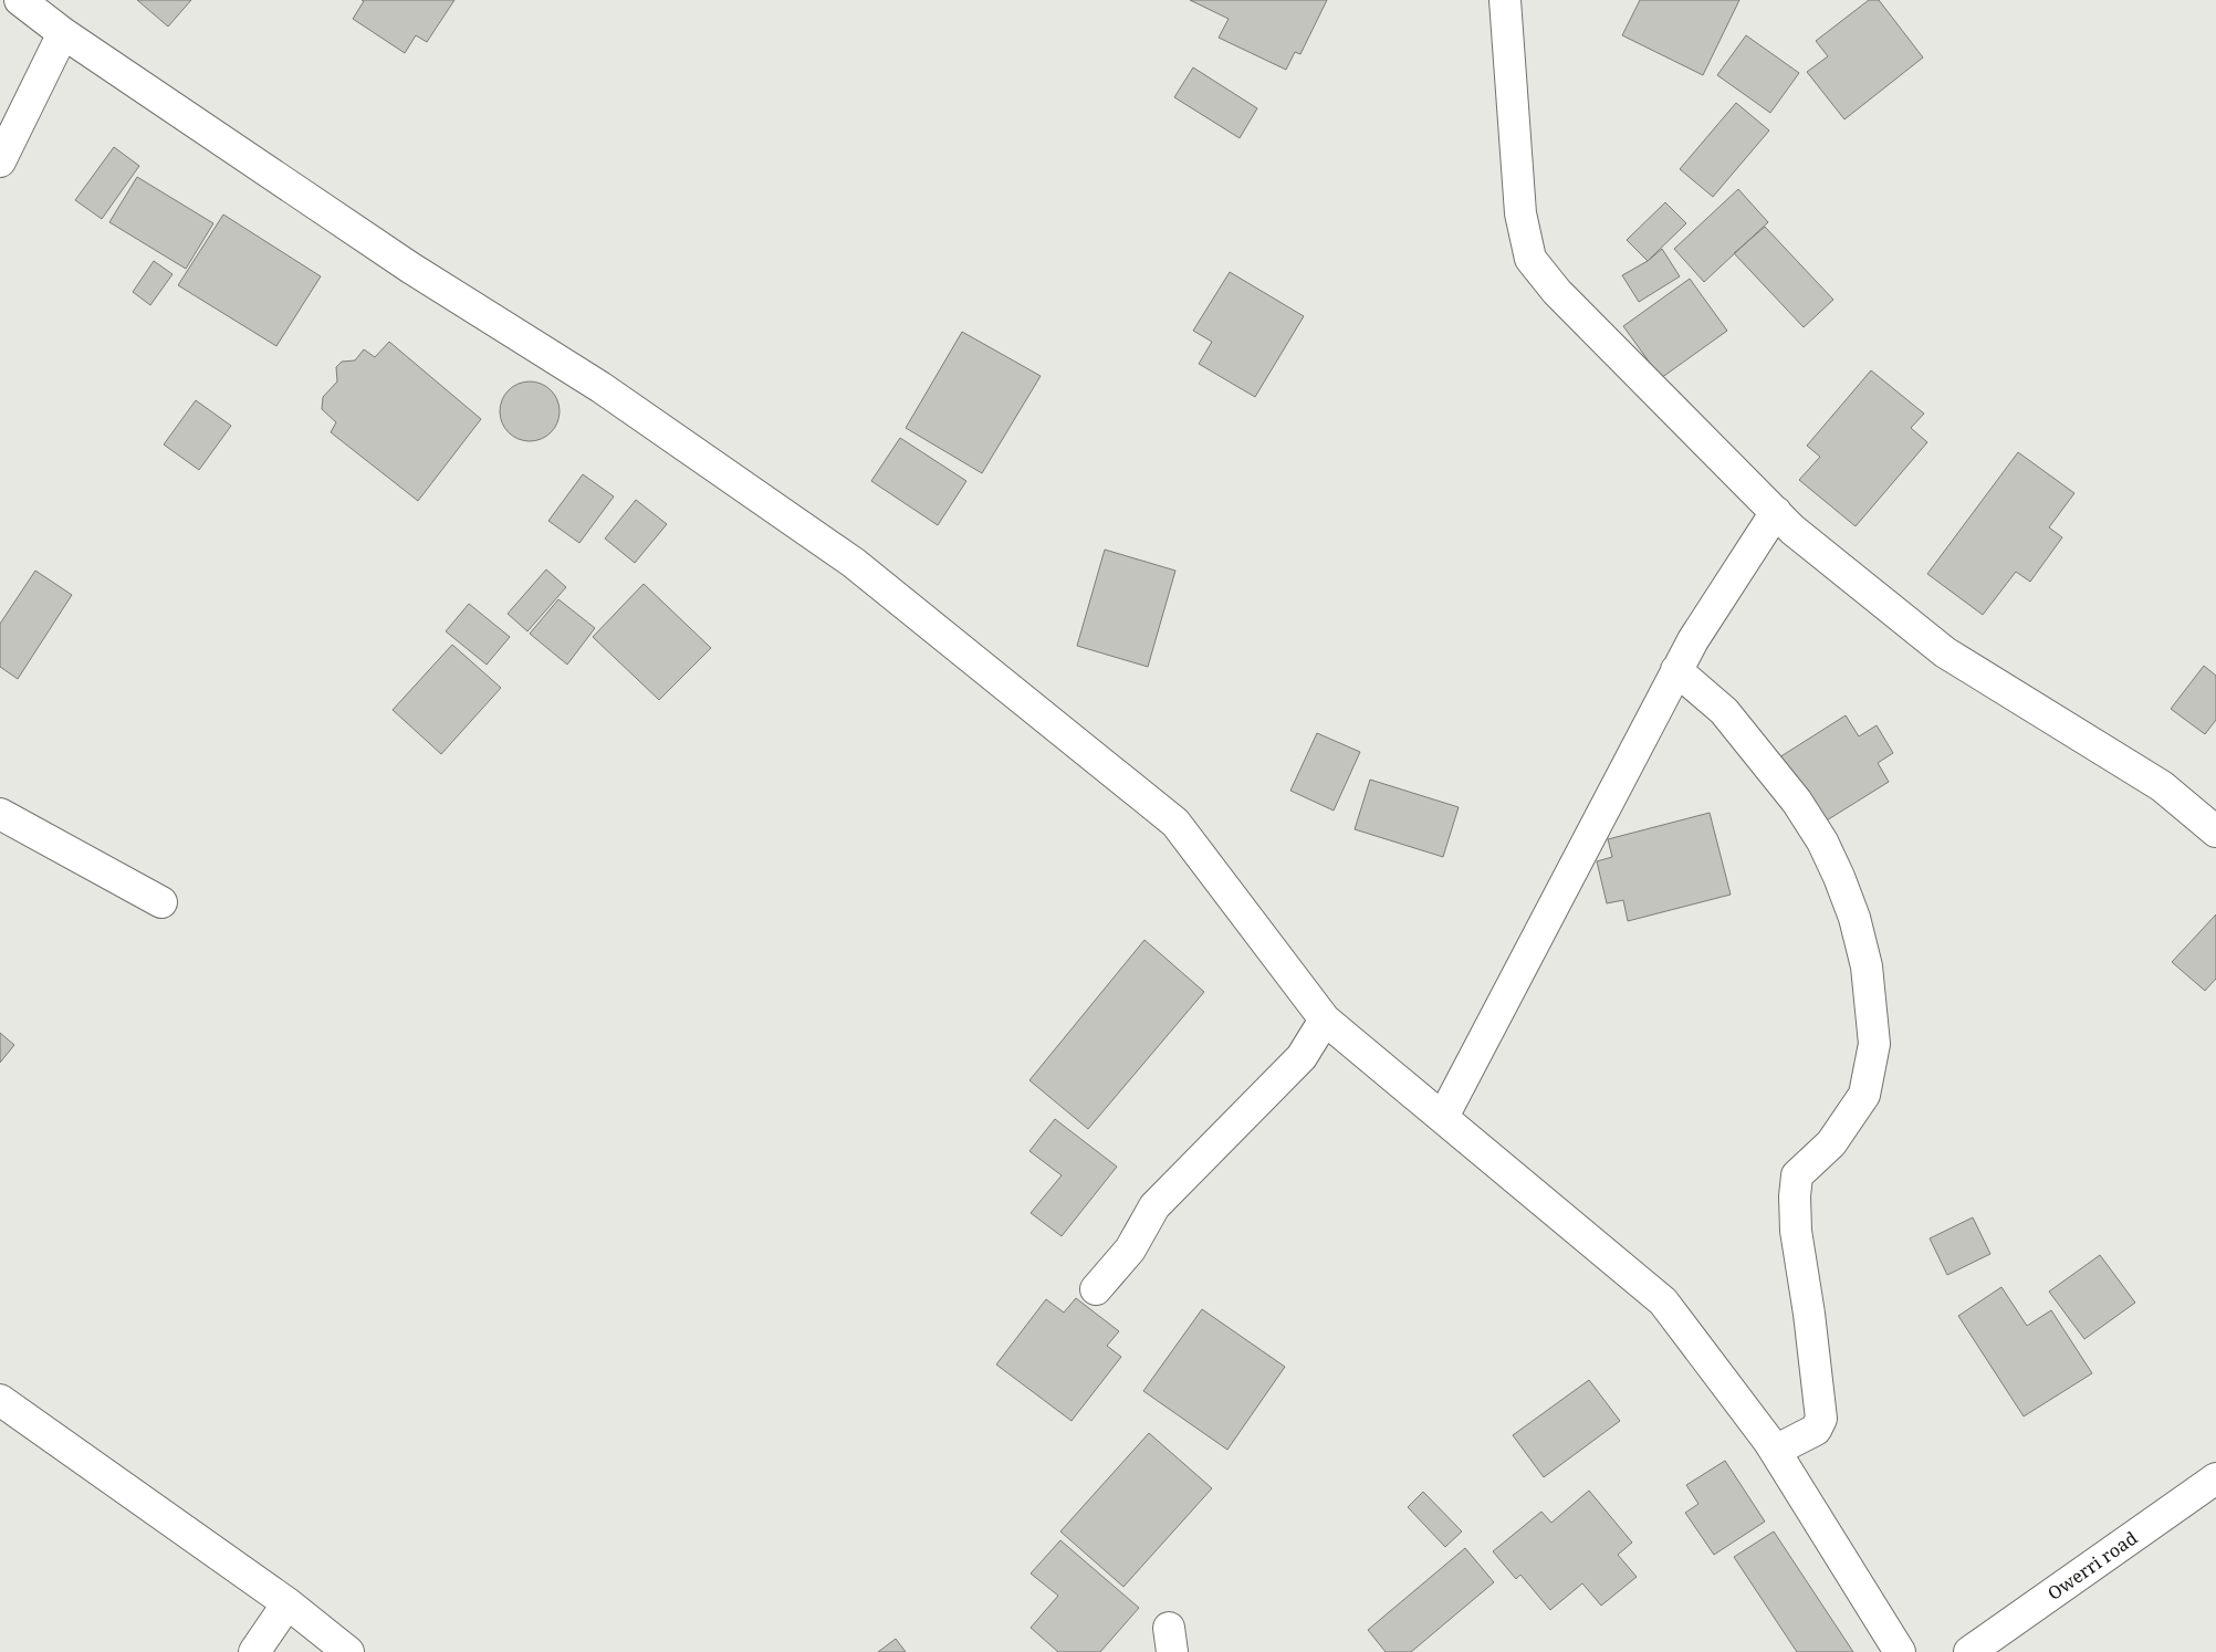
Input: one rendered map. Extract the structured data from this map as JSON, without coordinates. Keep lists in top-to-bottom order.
{
  "streets": {
    "street": ["Owerri road"]
  }
}
